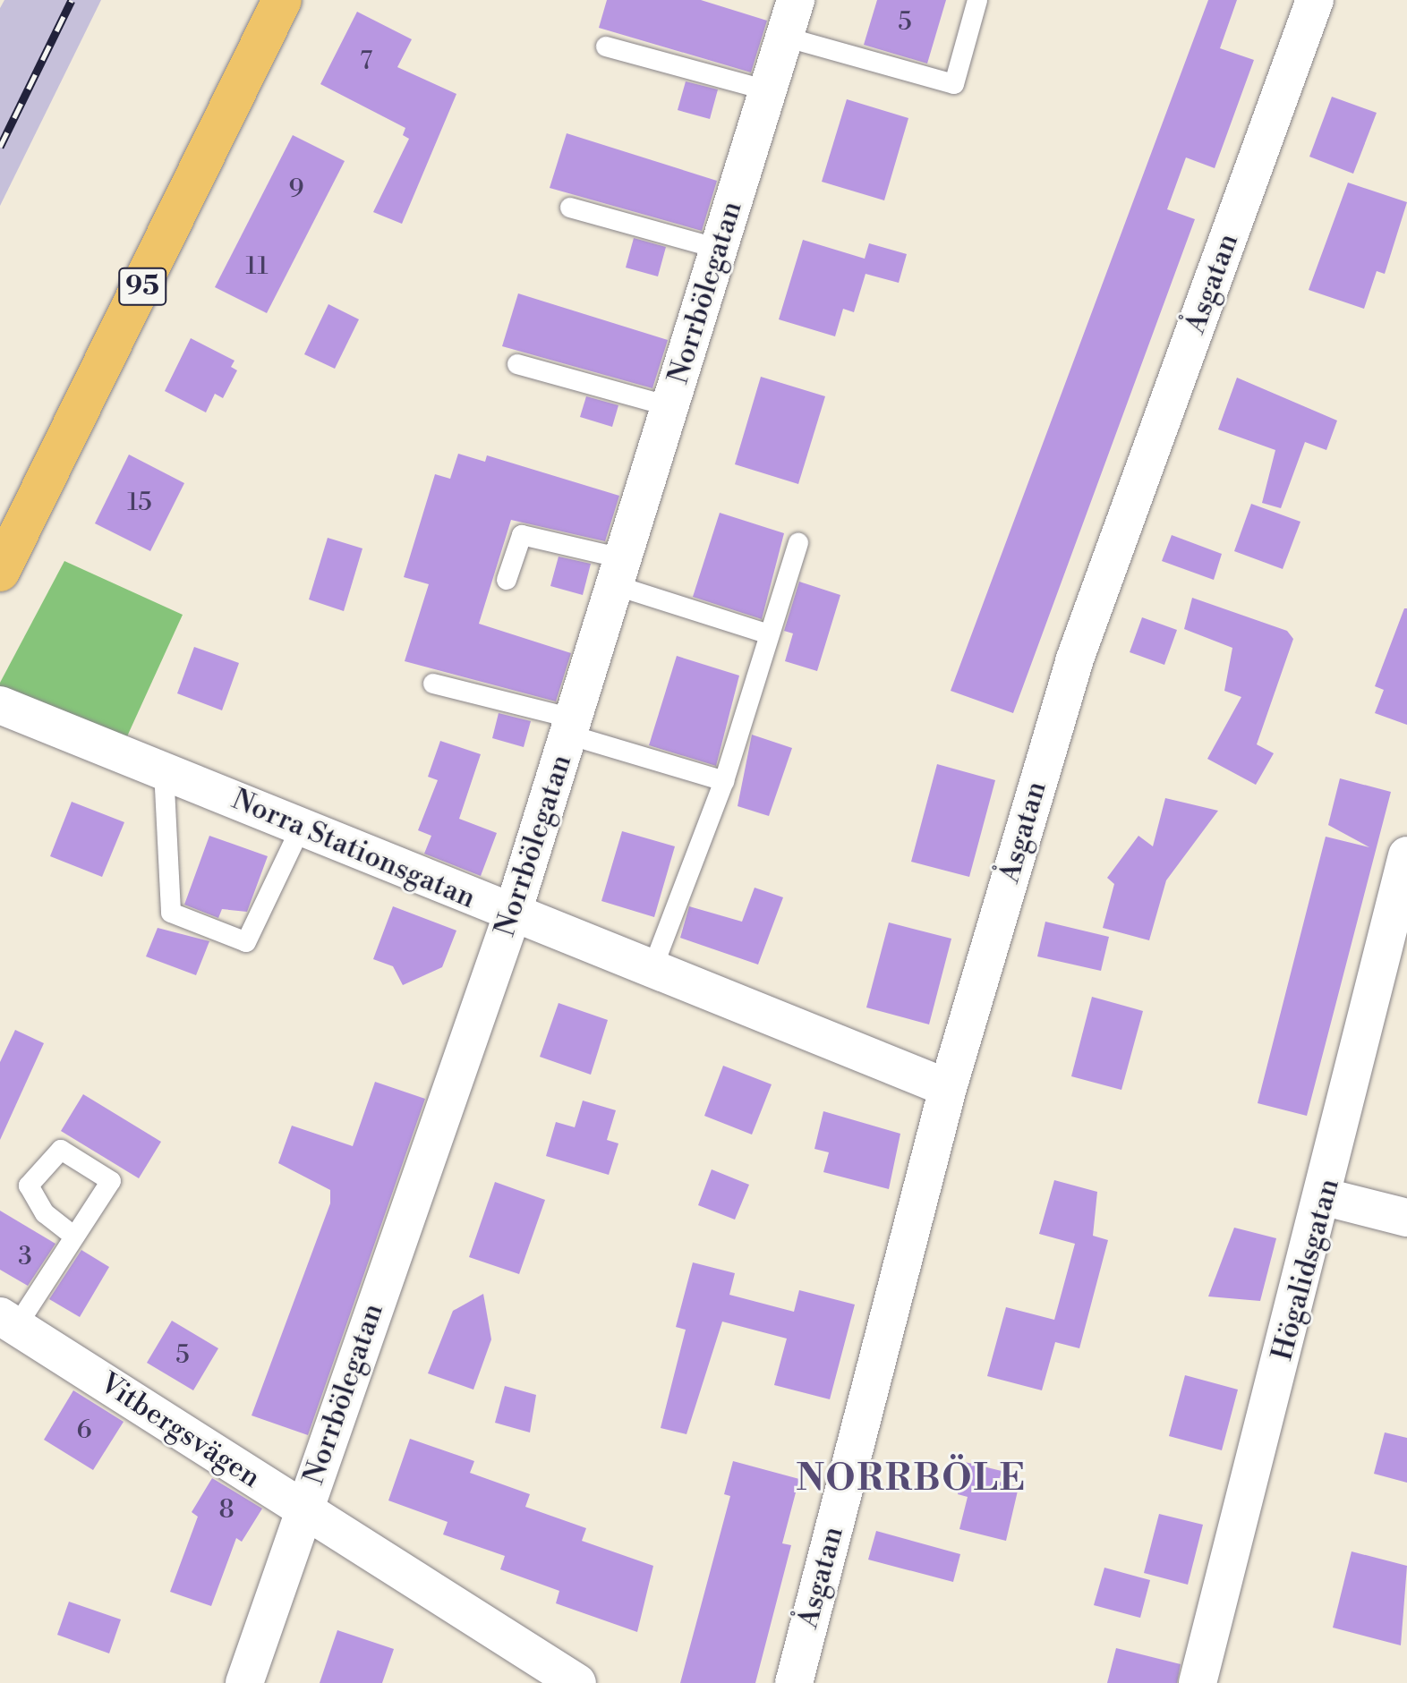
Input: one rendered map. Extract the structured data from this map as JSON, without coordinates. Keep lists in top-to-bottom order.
{
  "streets": {
    "main road": ["95"],
    "street": [
      "Åsgatan",
      "Norrbölegatan",
      "Norra Stationsgatan",
      "Högalidsgatan",
      "Vitbergsvägen"
    ]
  },
  "crossings": [
    ["Åsgatan", "Norra Stationsgatan"],
    ["Norrbölegatan", "Norra Stationsgatan"],
    ["Norrbölegatan", "Vitbergsvägen"]
  ],
  "districts": ["NORRBÖLE"],
  "house_numbers": [
    "5",
    "7",
    "9",
    "11",
    "15",
    "3",
    "5",
    "6",
    "8"
  ]
}
